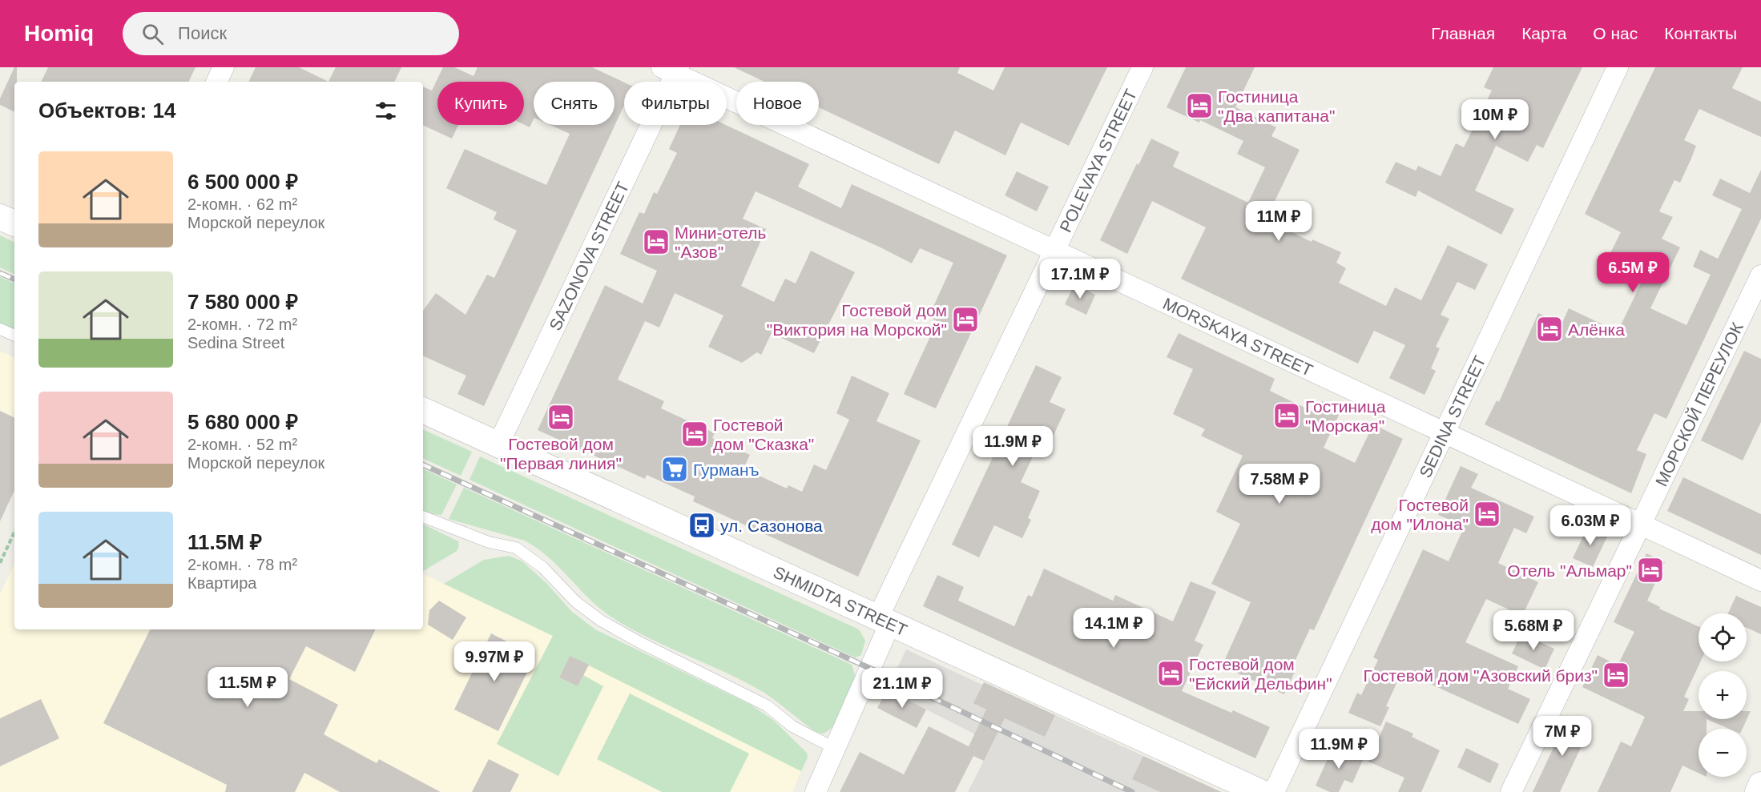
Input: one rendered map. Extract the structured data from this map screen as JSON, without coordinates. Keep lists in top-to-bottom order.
{
  "streets": {
    "street": [
      "POLEVAYA STREET",
      "SAZONOVA STREET",
      "MORSKAYA STREET",
      "МОРСКОЙ ПЕРЕУЛОК",
      "SEDINA STREET",
      "SHMIDTA STREET"
    ]
  },
  "crossings": [
    ["POLEVAYA STREET", "MORSKAYA STREET"],
    ["POLEVAYA STREET", "SHMIDTA STREET"],
    ["SAZONOVA STREET", "MORSKAYA STREET"],
    ["SAZONOVA STREET", "SHMIDTA STREET"],
    ["MORSKAYA STREET", "МОРСКОЙ ПЕРЕУЛОК"],
    ["MORSKAYA STREET", "SEDINA STREET"]
  ],
  "places": {
    "hotel": [
      "Гостиница \"Два капитана\"",
      "Мини-отель \"Азов\"",
      "Гостевой дом \"Виктория на Морской\"",
      "Алёнка",
      "Гостиница \"Морская\"",
      "Гостевой дом \"Первая линия\"",
      "Гостевой дом \"Сказка\"",
      "Гостевой дом \"Илона\"",
      "Отель \"Альмар\"",
      "Гостевой дом \"Ейский Дельфин\"",
      "Гостевой дом \"Азовский бриз\""
    ],
    "supermarket": ["Гурманъ"],
    "bus stop": ["ул. Сазонова"]
  },
  "page": {
    "header": "Homiq",
    "search": "Поиск",
    "nav": [
      "Главная",
      "Карта",
      "О нас",
      "Контакты"
    ],
    "chip": [
      "Купить",
      "Снять",
      "Фильтры",
      "Новое"
    ],
    "heading": "Объектов: 14",
    "price": [
      "10M ₽",
      "11M ₽",
      "6.5M ₽",
      "17.1M ₽",
      "11.9M ₽",
      "7.58M ₽",
      "6.03M ₽",
      "14.1M ₽",
      "5.68M ₽",
      "9.97M ₽",
      "11.5M ₽",
      "21.1M ₽",
      "7M ₽",
      "11.9M ₽"
    ],
    "list": [
      {
        "name": "6 500 000 ₽",
        "note": "2-комн. · 62 m² · Морской переулок"
      },
      {
        "name": "7 580 000 ₽",
        "note": "2-комн. · 72 m² · Sedina Street"
      },
      {
        "name": "5 680 000 ₽",
        "note": "2-комн. · 52 m² · Морской переулок"
      },
      {
        "name": "11.5M ₽",
        "note": "2-комн. · 78 m² · Квартира"
      }
    ],
    "map_buttons": ["+", "−"]
  }
}
